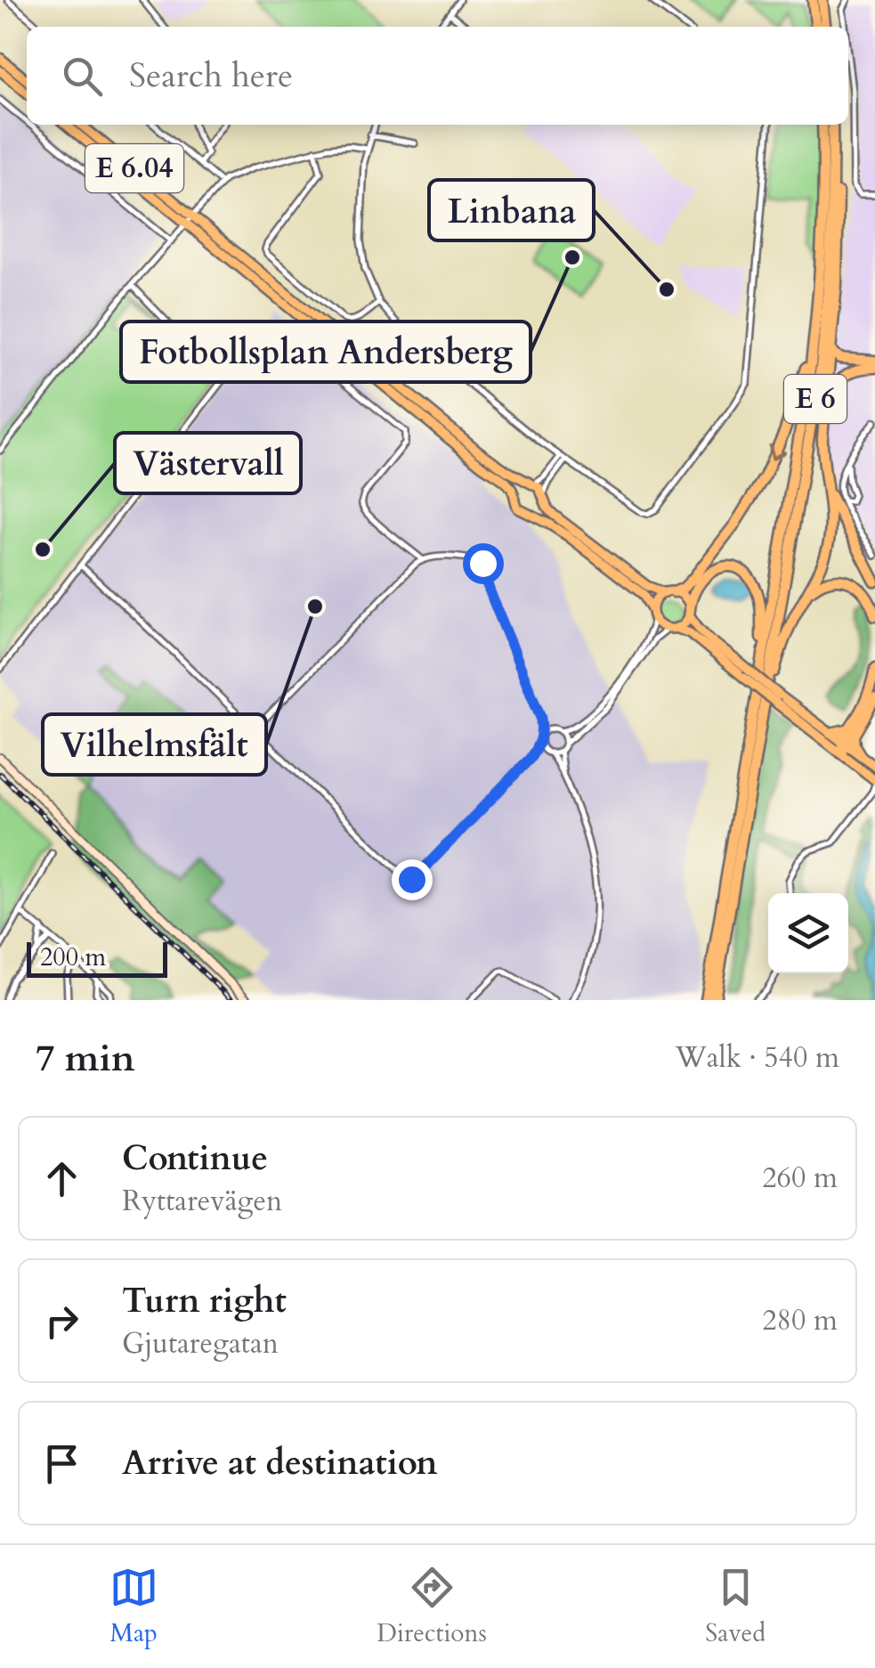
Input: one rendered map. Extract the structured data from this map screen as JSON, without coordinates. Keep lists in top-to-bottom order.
{
  "streets": {
    "highway": ["E 6"],
    "main road": ["E 6.04"]
  },
  "places": [
    "Fotbollsplan Andersberg",
    "Linbana",
    "Västervall",
    "Vilhelmsfält"
  ],
  "scale_bar": "200 m",
  "page": {
    "search": "Search here",
    "scale": "200 m",
    "heading": ["7 min", "Walk · 540 m"],
    "list": [
      ["Continue", "Ryttarevägen", "260 m"],
      ["Turn right", "Gjutaregatan", "280 m"],
      "Arrive at destination"
    ],
    "nav": ["Map", "Directions", "Saved"]
  }
}
